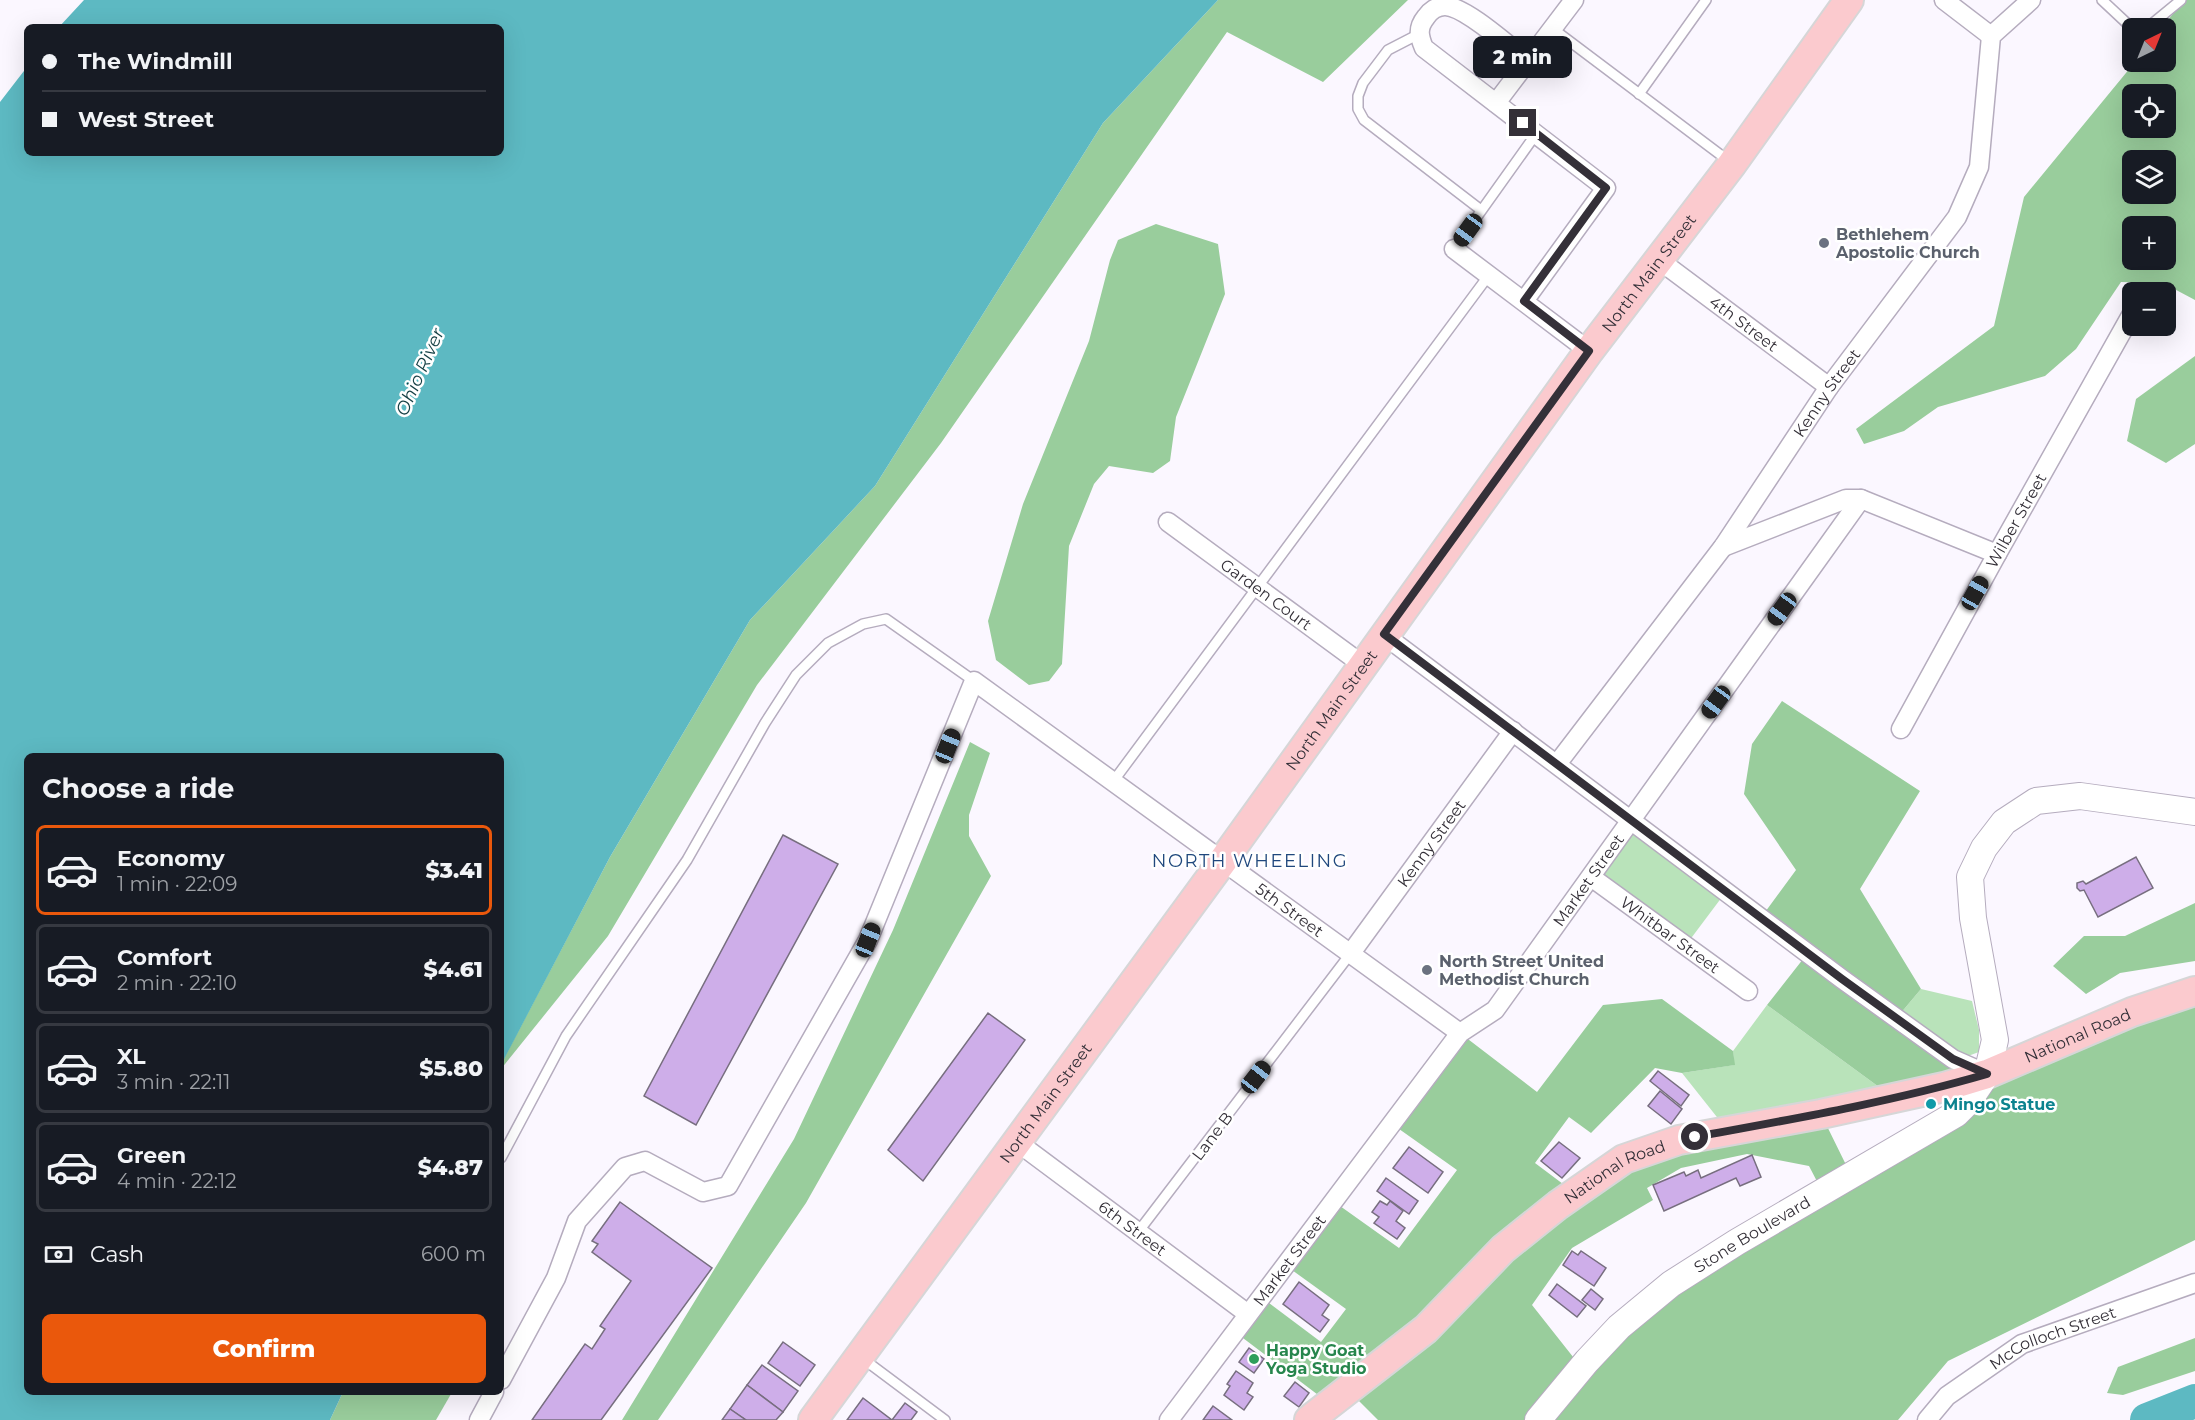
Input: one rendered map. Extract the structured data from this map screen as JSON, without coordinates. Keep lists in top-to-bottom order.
{
  "streets": {
    "main road": ["North Main Street", "National Road"],
    "street": [
      "4th Street",
      "Kenny Street",
      "Wilber Street",
      "Garden Court",
      "Market Street",
      "5th Street",
      "Whitbar Street",
      "6th Street",
      "Stone Boulevard",
      "McColloch Street"
    ],
    "lane": ["Lane B"]
  },
  "crossings": [
    ["North Main Street", "4th Street"],
    ["North Main Street", "Garden Court"],
    ["North Main Street", "5th Street"],
    ["North Main Street", "6th Street"],
    ["4th Street", "Kenny Street"],
    ["Kenny Street", "5th Street"],
    ["Kenny Street", "Lane B"],
    ["Market Street", "5th Street"],
    ["Market Street", "Whitbar Street"],
    ["Market Street", "6th Street"],
    ["5th Street", "Lane B"],
    ["National Road", "Stone Boulevard"],
    ["Lane B", "6th Street"]
  ],
  "districts": ["NORTH WHEELING"],
  "water": ["Ohio River"],
  "places": [
    "Bethlehem Apostolic Church",
    "North Street United Methodist Church",
    "Mingo Statue",
    "Happy Goat Yoga Studio"
  ],
  "north": "top right",
  "page": {
    "map_buttons": ["+", "−"],
    "banner": ["The Windmill", "West Street"],
    "bubble": "2 min",
    "heading": "Choose a ride",
    "list": [
      {
        "name": "Economy",
        "note": "1 min · 22:09",
        "value": "$3.41"
      },
      {
        "name": "Comfort",
        "note": "2 min · 22:10",
        "value": "$4.61"
      },
      {
        "name": "XL",
        "note": "3 min · 22:11",
        "value": "$5.80"
      },
      {
        "name": "Green",
        "note": "4 min · 22:12",
        "value": "$4.87"
      }
    ],
    "pay": ["Cash", "600 m"],
    "buttons": "Confirm"
  }
}
